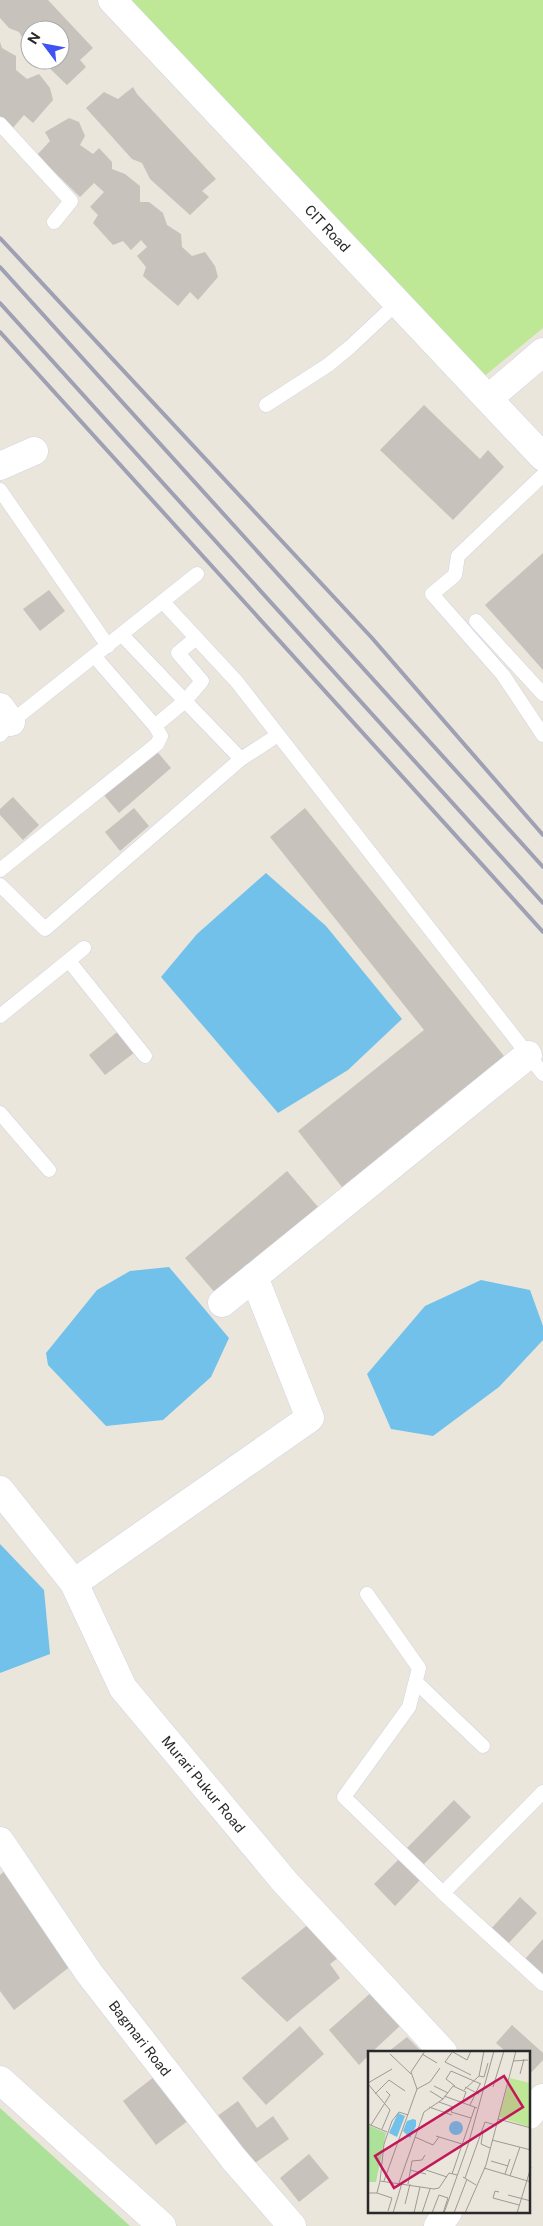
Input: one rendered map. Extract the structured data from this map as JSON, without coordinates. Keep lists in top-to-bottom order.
{
  "streets": {
    "street": ["CIT Road", "Murari Pukur Road", "Bagmari Road"]
  },
  "north": "top left"
}
